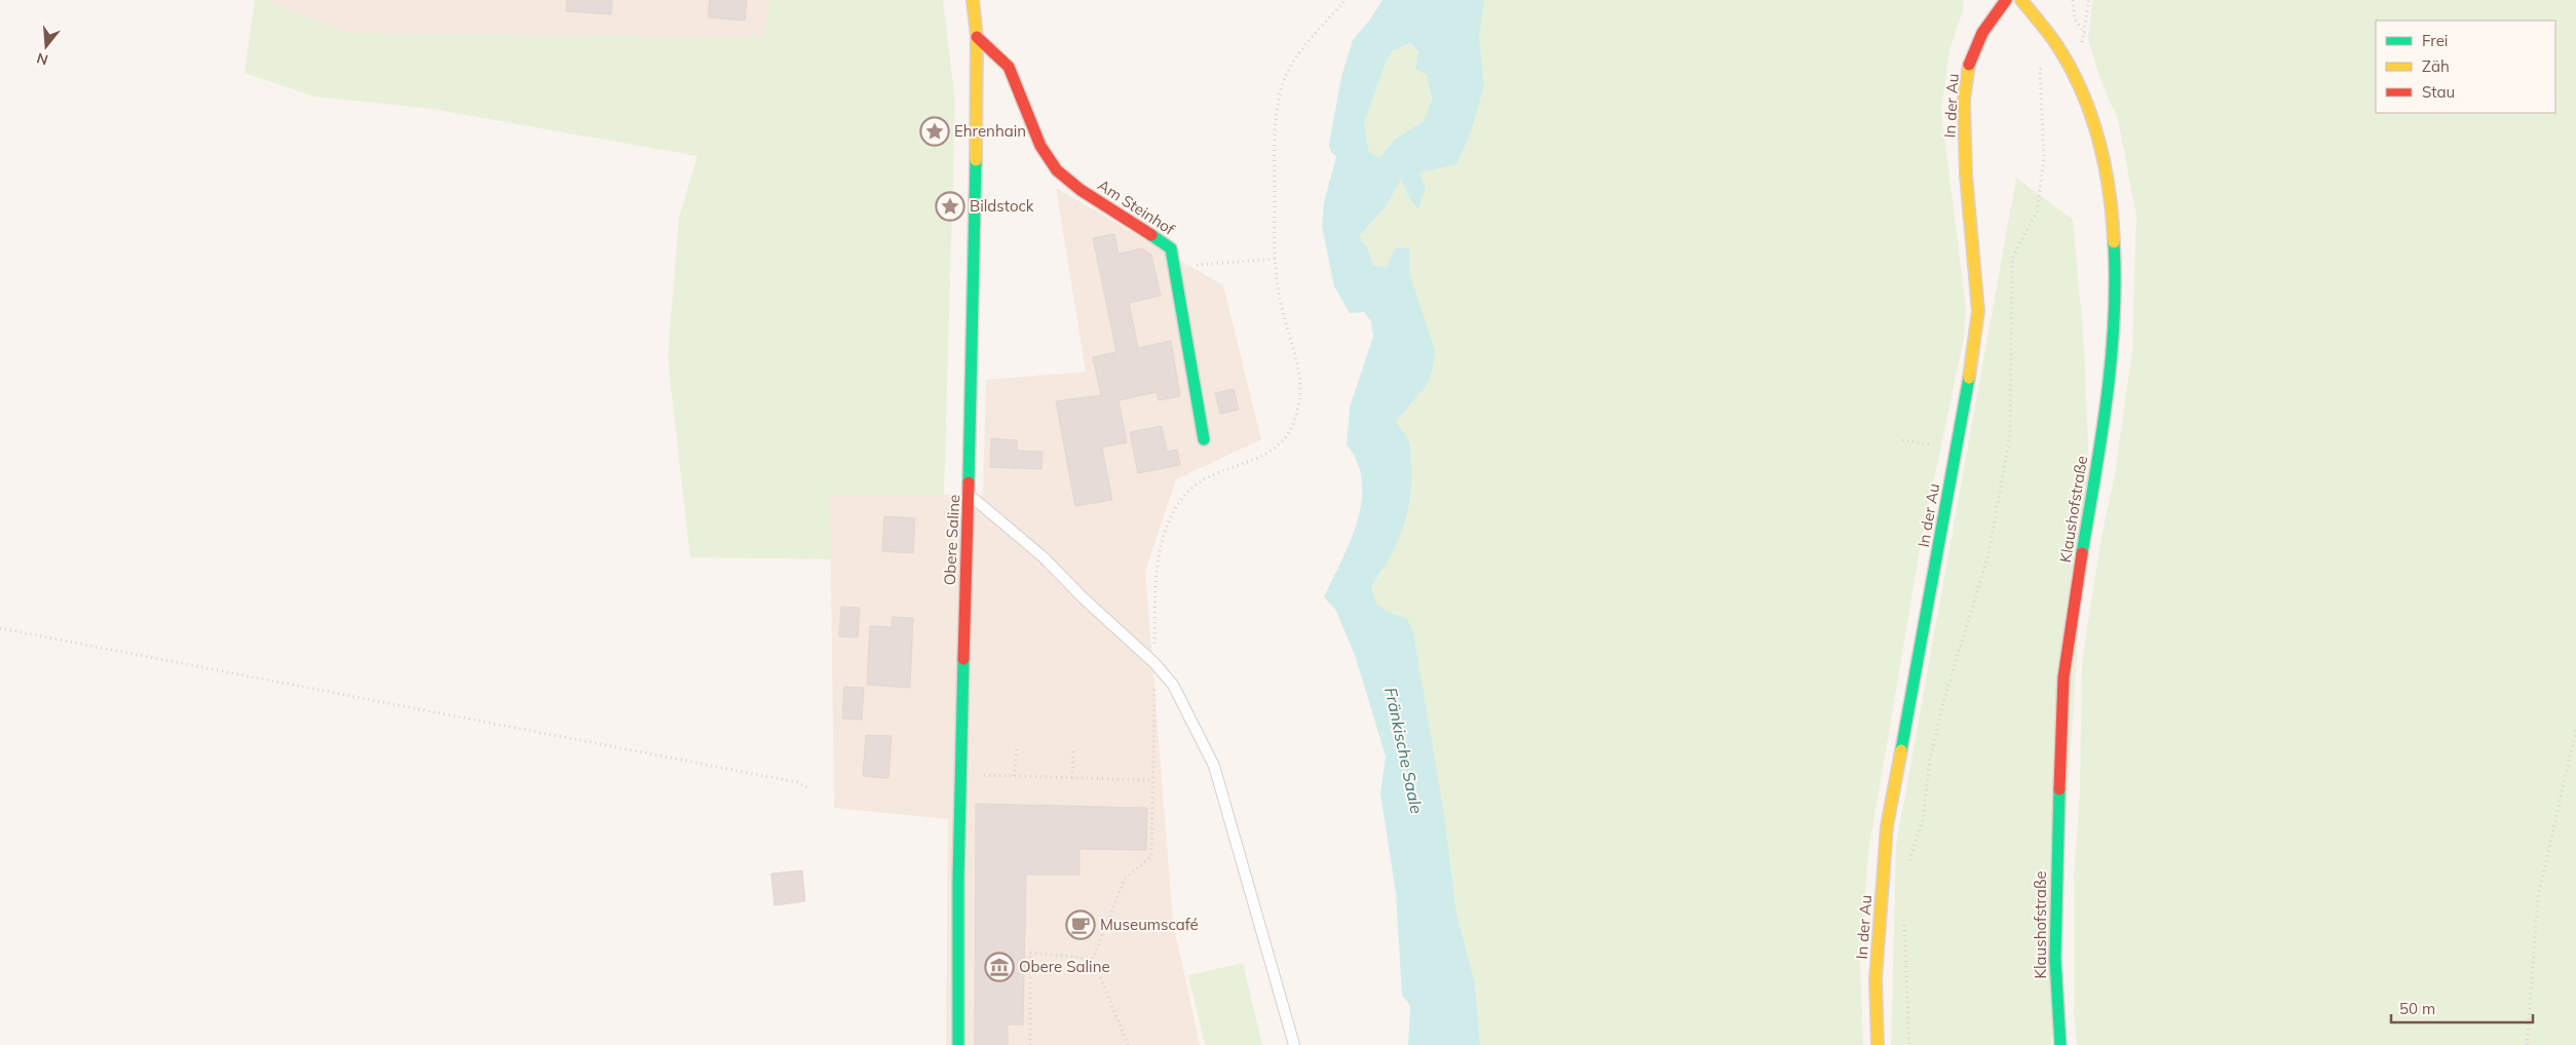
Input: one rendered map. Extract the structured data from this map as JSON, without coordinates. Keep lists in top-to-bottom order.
{
  "streets": {
    "main road": [
      "In der Au",
      "Am Steinhof",
      "Klaushofstraße",
      "Obere Saline"
    ]
  },
  "crossings": [
    ["Am Steinhof", "Obere Saline"]
  ],
  "water": ["Fränkische Saale"],
  "places": {
    "place": ["Ehrenhain", "Bildstock"],
    "cafe": ["Museumscafé"],
    "museum": ["Obere Saline"]
  },
  "legend": ["Frei", "Zäh", "Stau"],
  "scale_bar": "50 m",
  "north": "bottom"
}
